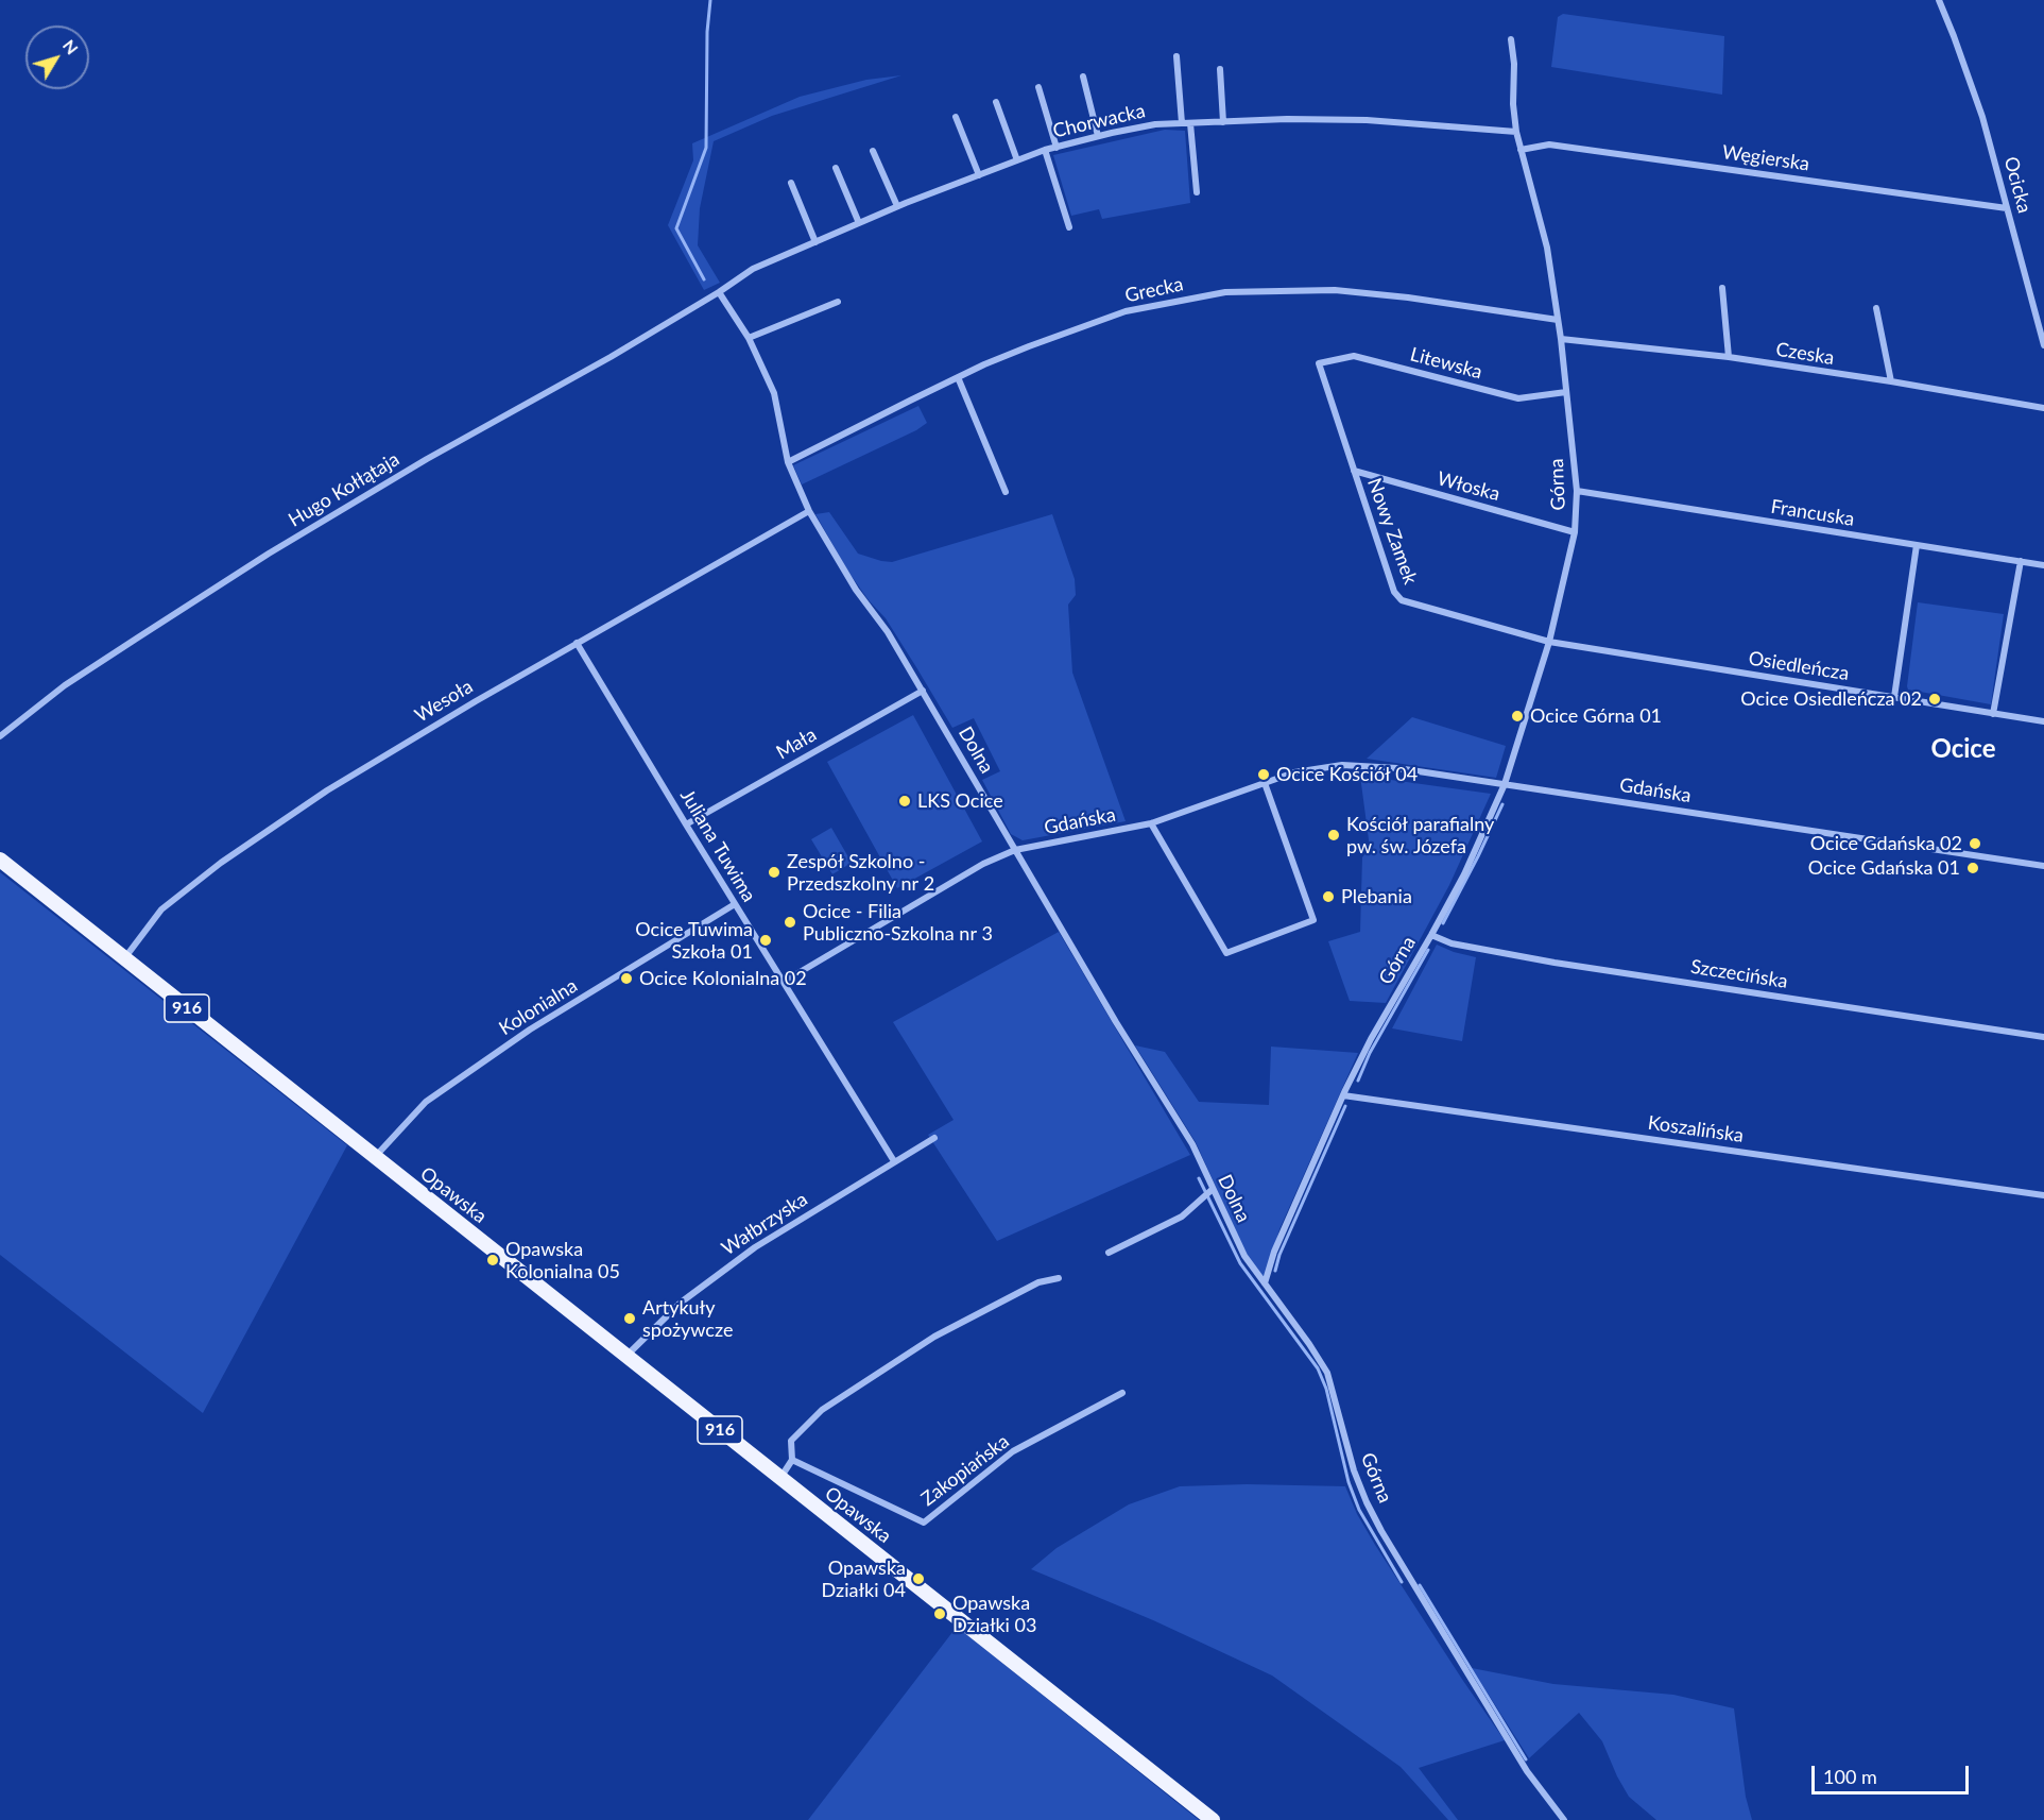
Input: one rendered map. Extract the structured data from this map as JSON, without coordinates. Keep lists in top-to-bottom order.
{
  "streets": {
    "main road": ["916", "Opawska"],
    "street": [
      "Chorwacka",
      "Węgierska",
      "Ocicka",
      "Grecka",
      "Czeska",
      "Litewska",
      "Górna",
      "Włoska",
      "Hugo Kołłątaja",
      "Francuska",
      "Nowy Zamek",
      "Osiedleńcza",
      "Wesoła",
      "Mała",
      "Dolna",
      "Gdańska",
      "Juliana Tuwima",
      "Szczecińska",
      "Kolonialna",
      "Koszalińska",
      "Wałbrzyska",
      "Zakopiańska"
    ]
  },
  "crossings": [
    ["Chorwacka", "Górna"],
    ["Chorwacka", "Hugo Kołłątaja"],
    ["Chorwacka", "Dolna"],
    ["Węgierska", "Ocicka"],
    ["Węgierska", "Górna"],
    ["Grecka", "Górna"],
    ["Grecka", "Dolna"],
    ["Czeska", "Górna"],
    ["Litewska", "Górna"],
    ["Litewska", "Nowy Zamek"],
    ["Górna", "Włoska"],
    ["Górna", "Francuska"],
    ["Górna", "Nowy Zamek"],
    ["Górna", "Osiedleńcza"],
    ["Górna", "Dolna"],
    ["Górna", "Gdańska"],
    ["Górna", "Szczecińska"],
    ["Górna", "Koszalińska"],
    ["Włoska", "Nowy Zamek"],
    ["Hugo Kołłątaja", "Dolna"],
    ["Nowy Zamek", "Osiedleńcza"],
    ["Wesoła", "Dolna"],
    ["Wesoła", "Juliana Tuwima"],
    ["Wesoła", "Opawska"],
    ["Mała", "Dolna"],
    ["Mała", "Juliana Tuwima"],
    ["Dolna", "Gdańska"],
    ["Gdańska", "Juliana Tuwima"],
    ["Juliana Tuwima", "Kolonialna"],
    ["Juliana Tuwima", "Wałbrzyska"],
    ["Kolonialna", "Opawska"],
    ["Opawska", "Wałbrzyska"]
  ],
  "districts": ["Ocice"],
  "places": [
    "Ocice Osiedleńcza 02",
    "Ocice Górna 01",
    "Ocice Kościół 04",
    "LKS Ocice",
    "Kościół parafialny pw. św. Józefa",
    "Ocice Gdańska 02",
    "Ocice Gdańska 01",
    "Zespół Szkolno - Przedszkolny nr 2",
    "Plebania",
    "Ocice - Filia Publiczno-Szkolna nr 3",
    "Ocice Tuwima Szkoła 01",
    "Ocice Kolonialna 02",
    "Opawska Kolonialna 05",
    "Artykuły spożywcze",
    "Opawska Działki 04",
    "Opawska Działki 03"
  ],
  "scale_bar": "100 m",
  "north": "top right"
}
